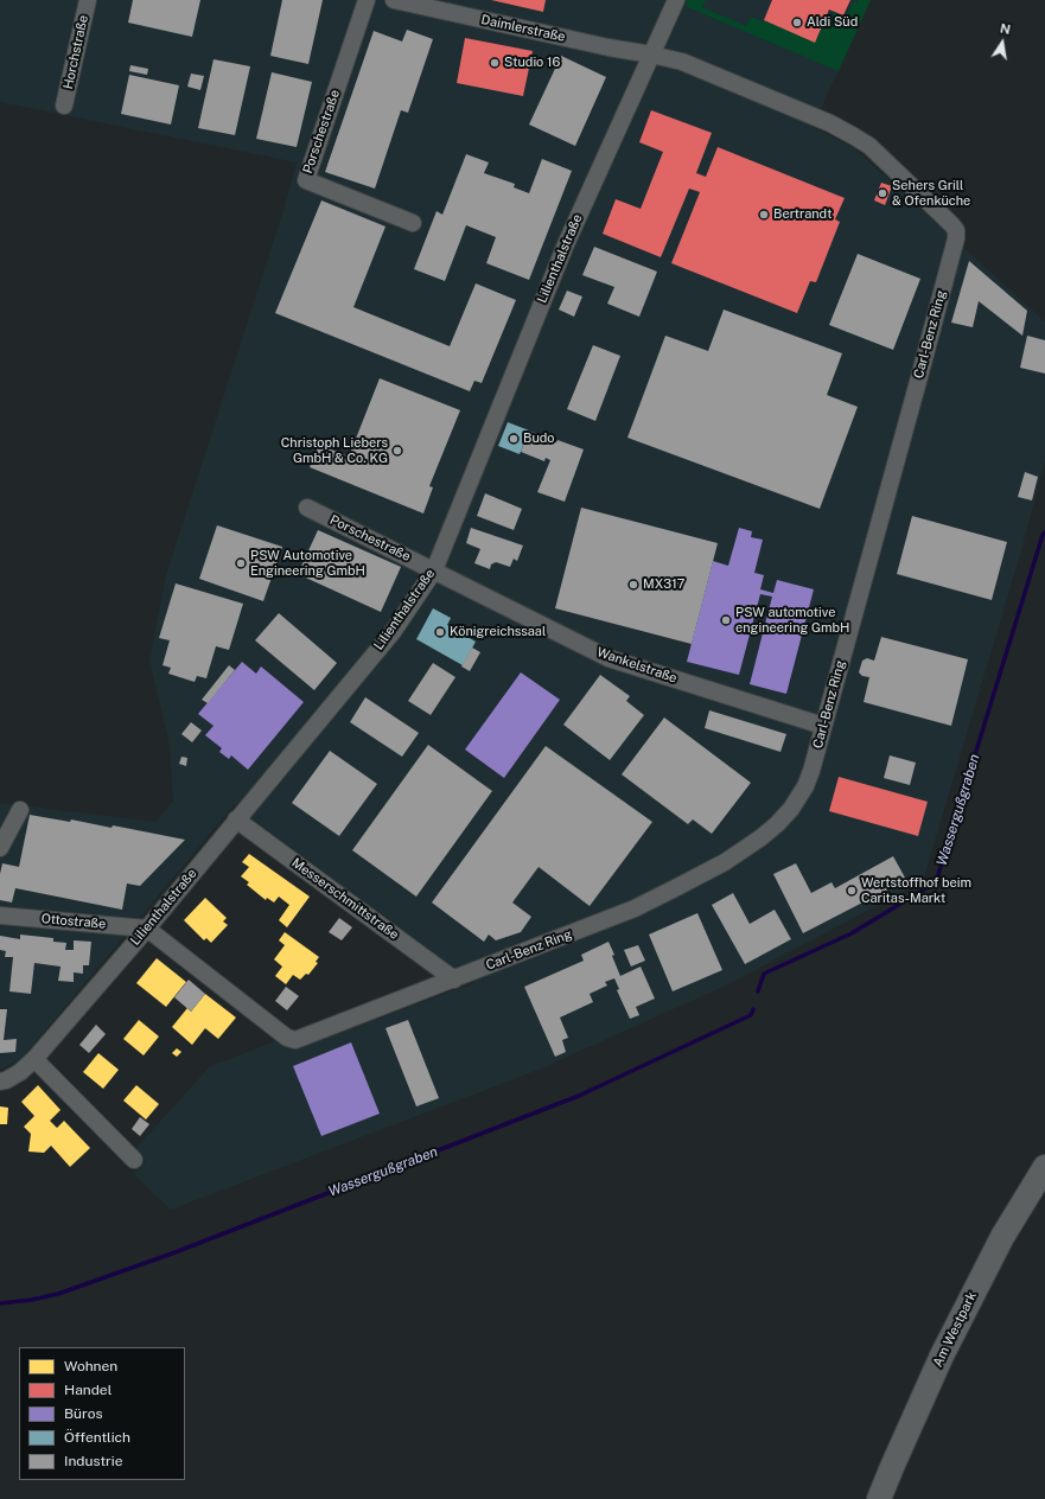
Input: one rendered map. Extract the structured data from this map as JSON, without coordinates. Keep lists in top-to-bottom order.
{
  "streets": {
    "main road": ["Am Westpark"],
    "street": [
      "Daimlerstraße",
      "Horchstraße",
      "Porschestraße",
      "Lilienthalstraße",
      "Carl-Benz Ring",
      "Wankelstraße",
      "Messerschmittstraße",
      "Ottostraße"
    ]
  },
  "crossings": [
    ["Daimlerstraße", "Lilienthalstraße"],
    ["Daimlerstraße", "Carl-Benz Ring"],
    ["Porschestraße", "Lilienthalstraße"],
    ["Porschestraße", "Wankelstraße"],
    ["Lilienthalstraße", "Carl-Benz Ring"],
    ["Lilienthalstraße", "Wankelstraße"],
    ["Lilienthalstraße", "Messerschmittstraße"],
    ["Lilienthalstraße", "Ottostraße"],
    ["Carl-Benz Ring", "Wankelstraße"],
    ["Carl-Benz Ring", "Messerschmittstraße"],
    ["Carl-Benz Ring", "Ottostraße"]
  ],
  "water": ["Wassergußgraben"],
  "places": [
    "Aldi Süd",
    "Studio 16",
    "Sehers Grill & Ofenküche",
    "Bertrandt",
    "Budo",
    "Christoph Liebers GmbH & Co. KG",
    "PSW Automotive Engineering GmbH",
    "MX317",
    "PSW automotive engineering GmbH",
    "Königreichssaal",
    "Wertstoffhof beim Caritas-Markt"
  ],
  "legend": [
    "Wohnen",
    "Handel",
    "Büros",
    "Öffentlich",
    "Industrie"
  ],
  "north": "top"
}
